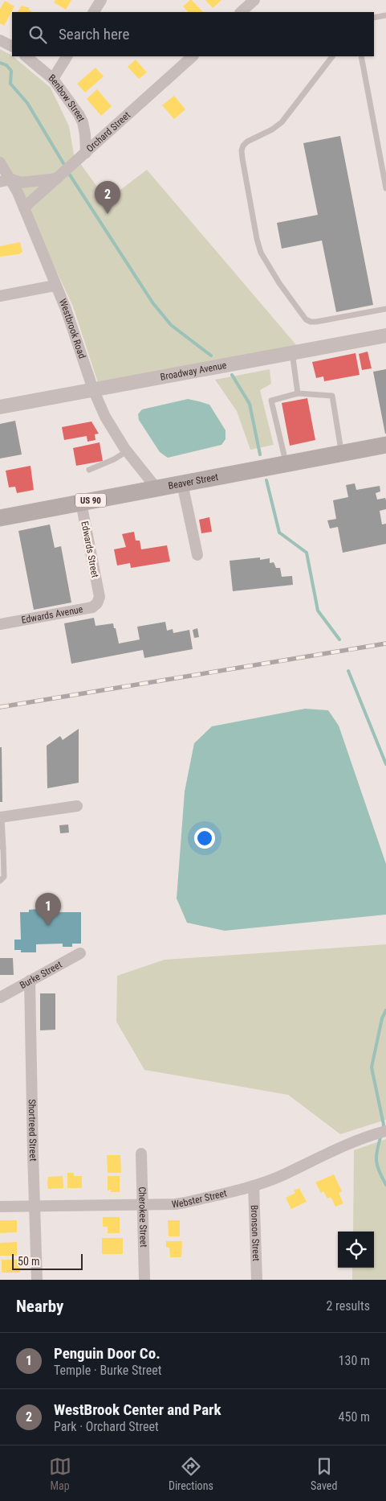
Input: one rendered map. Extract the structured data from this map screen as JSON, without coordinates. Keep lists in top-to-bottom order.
{
  "streets": {
    "main road": ["Beaver Street", "US 90"],
    "street": [
      "Benbow Street",
      "Orchard Street",
      "Westbrook Road",
      "Broadway Avenue",
      "Edwards Street",
      "Edwards Avenue",
      "Burke Street",
      "Shortreed Street",
      "Webster Street",
      "Cherokee Street",
      "Bronson Street"
    ]
  },
  "crossings": [
    ["Benbow Street", "Orchard Street"],
    ["Orchard Street", "Westbrook Road"],
    ["Westbrook Road", "Broadway Avenue"],
    ["Westbrook Road", "Beaver Street"],
    ["Beaver Street", "Edwards Street"],
    ["Edwards Street", "Edwards Avenue"],
    ["Burke Street", "Shortreed Street"],
    ["Shortreed Street", "Webster Street"],
    ["Webster Street", "Cherokee Street"],
    ["Webster Street", "Bronson Street"]
  ],
  "scale_bar": "50 m",
  "page": {
    "search": "Search here",
    "pins": ["2", "1"],
    "scale": "50 m",
    "heading": ["Nearby", "2 results"],
    "list": [
      {
        "mark": "1",
        "name": "Penguin Door Co.",
        "note": "Temple · Burke Street",
        "value": "130 m"
      },
      {
        "mark": "2",
        "name": "WestBrook Center and Park",
        "note": "Park · Orchard Street",
        "value": "450 m"
      }
    ],
    "nav": ["Map", "Directions", "Saved"]
  }
}
